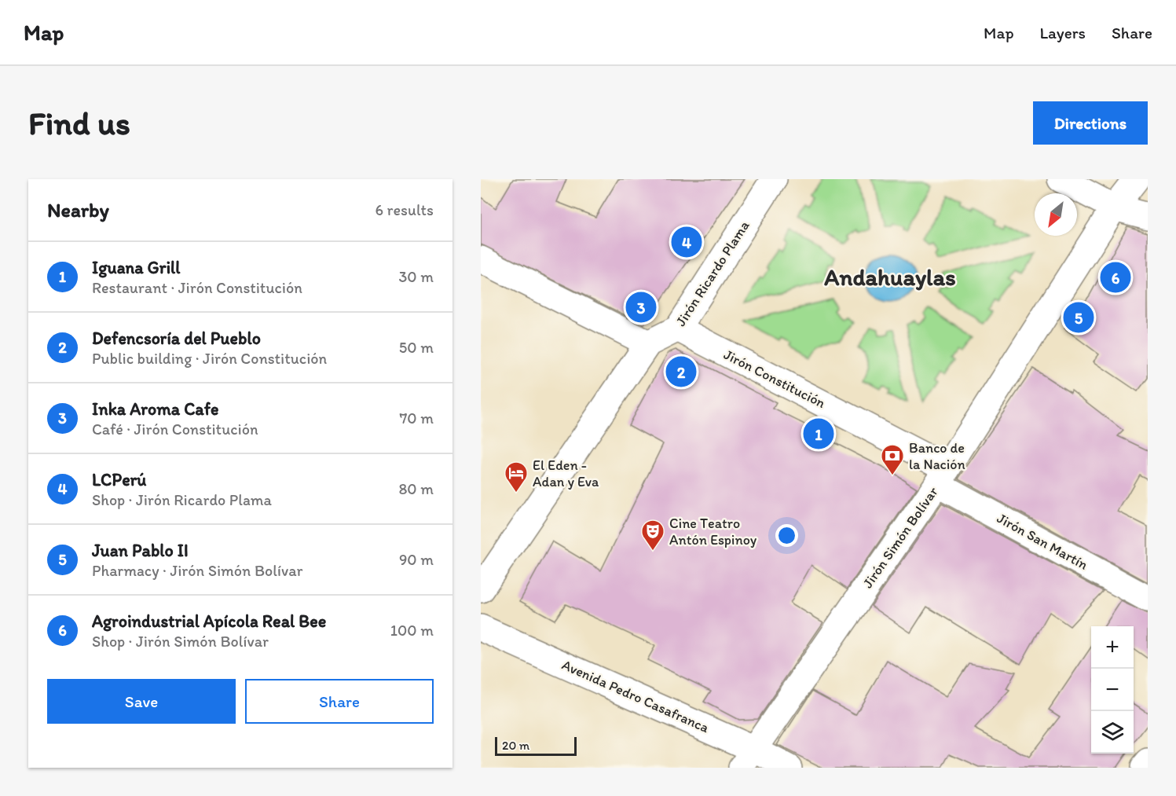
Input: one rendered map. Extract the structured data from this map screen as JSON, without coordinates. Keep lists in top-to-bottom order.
{
  "streets": {
    "street": [
      "Jirón Ricardo Plama",
      "Jirón Constitución",
      "Jirón Simón Bolívar",
      "Jirón San Martín",
      "Avenida Pedro Casafranca"
    ]
  },
  "crossings": [
    ["Jirón Ricardo Plama", "Jirón Constitución"],
    ["Jirón Constitución", "Jirón Simón Bolívar"],
    ["Jirón Constitución", "Jirón San Martín"],
    ["Jirón Simón Bolívar", "Jirón San Martín"],
    ["Jirón Simón Bolívar", "Avenida Pedro Casafranca"]
  ],
  "districts": ["Andahuaylas"],
  "places": {
    "bank": ["Banco de la Nación"],
    "hotel": ["El Eden - Adan y Eva"],
    "theatre": ["Cine Teatro Antón Espinoy"]
  },
  "scale_bar": "20 m",
  "north": "bottom left",
  "page": {
    "header": "Map",
    "nav": ["Map", "Layers", "Share"],
    "buttons": [
      "Directions",
      ["Save", "Share"]
    ],
    "title": "Find us",
    "heading": ["Nearby", "6 results"],
    "pins": [
      "4",
      "6",
      "3",
      "5",
      "2",
      "1"
    ],
    "list": [
      {
        "mark": "1",
        "name": "Iguana Grill",
        "note": "Restaurant · Jirón Constitución",
        "value": "30 m"
      },
      {
        "mark": "2",
        "name": "Defencsoría del Pueblo",
        "note": "Public building · Jirón Constitución",
        "value": "50 m"
      },
      {
        "mark": "3",
        "name": "Inka Aroma Cafe",
        "note": "Café · Jirón Constitución",
        "value": "70 m"
      },
      {
        "mark": "4",
        "name": "LCPerú",
        "note": "Shop · Jirón Ricardo Plama",
        "value": "80 m"
      },
      {
        "mark": "5",
        "name": "Juan Pablo II",
        "note": "Pharmacy · Jirón Simón Bolívar",
        "value": "90 m"
      },
      {
        "mark": "6",
        "name": "Agroindustrial Apícola Real Bee",
        "note": "Shop · Jirón Simón Bolívar",
        "value": "100 m"
      }
    ],
    "map_buttons": ["+", "−"],
    "scale": "20 m"
  }
}
